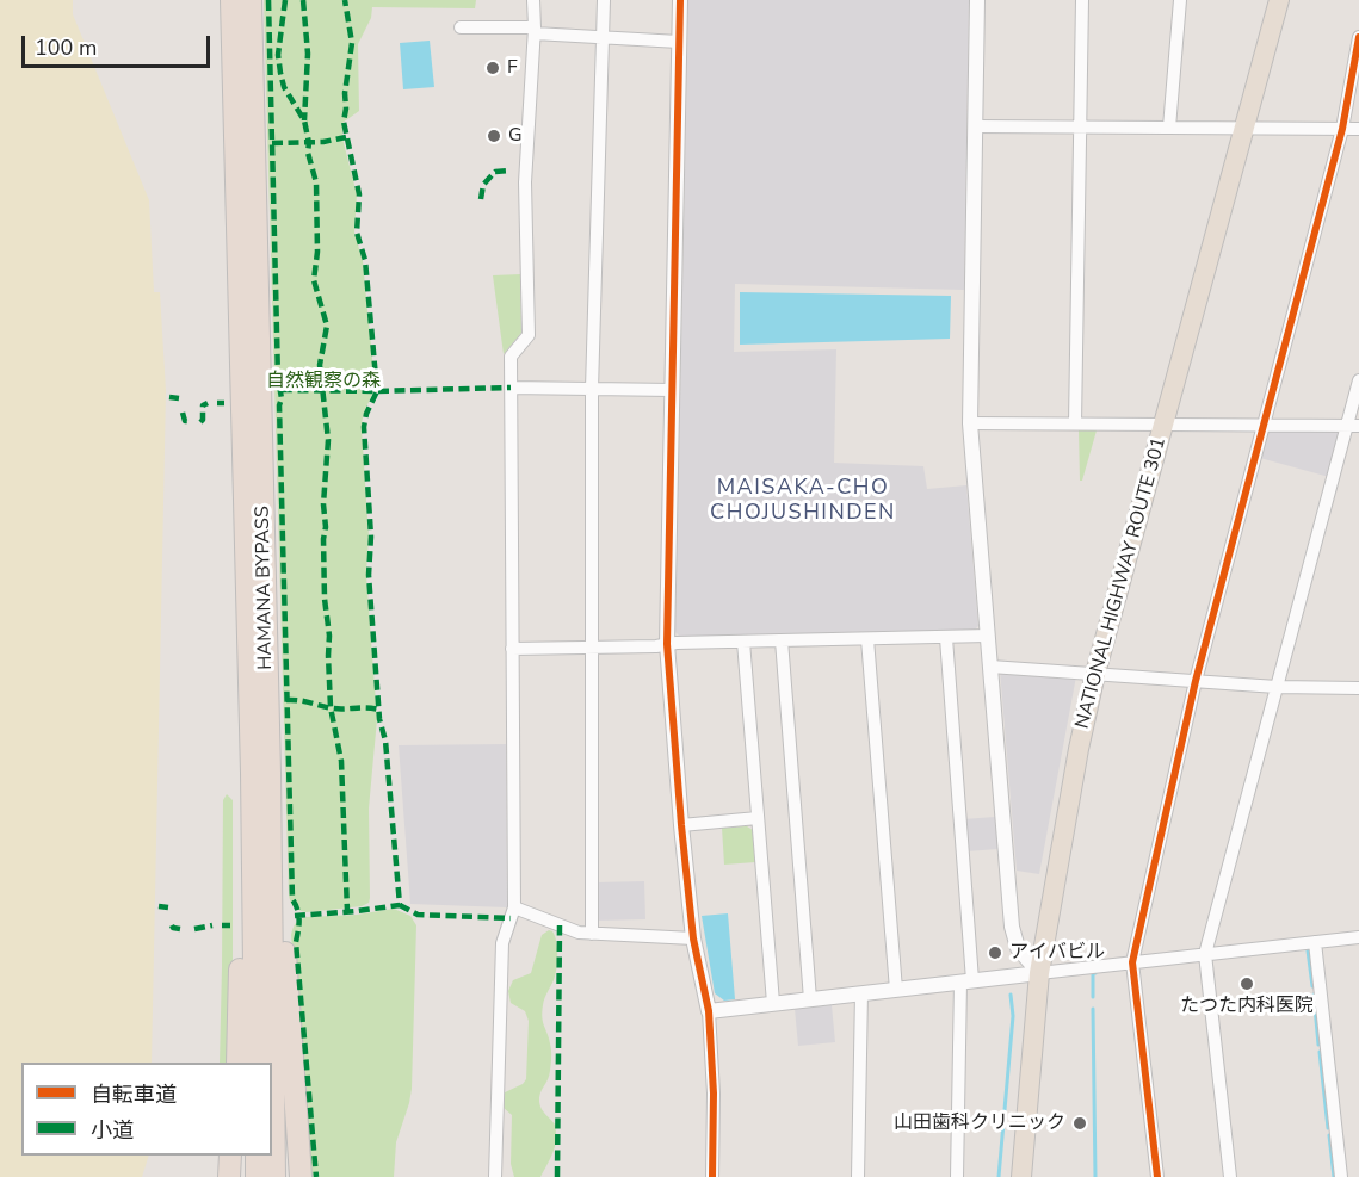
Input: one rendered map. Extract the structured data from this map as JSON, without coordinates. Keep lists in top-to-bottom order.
{
  "streets": {
    "highway": ["NATIONAL HIGHWAY ROUTE 301", "HAMANA BYPASS"]
  },
  "districts": ["MAISAKA-CHO CHOJUSHINDEN"],
  "parks": ["自然観察の森"],
  "places": [
    "F",
    "G",
    "アイバビル",
    "たつた内科医院",
    "山田歯科クリニック"
  ],
  "legend": ["自転車道", "小道"],
  "scale_bar": "100 m"
}
